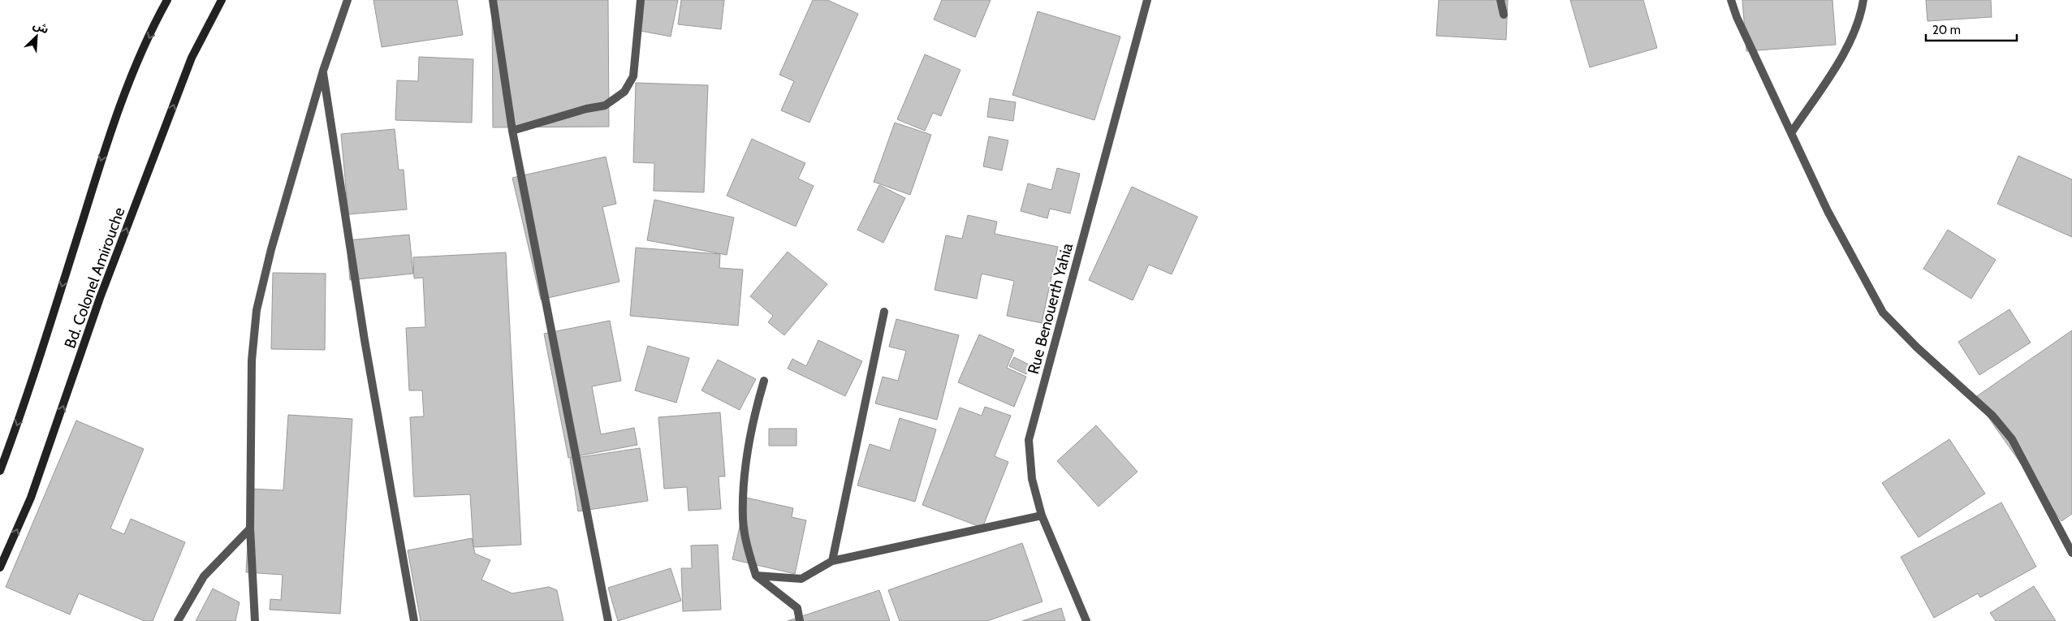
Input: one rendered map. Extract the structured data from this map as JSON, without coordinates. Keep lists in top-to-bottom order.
{
  "streets": {
    "street": ["Bd. Colonel Amirouche", "Rue Benouerth Yahia"]
  },
  "scale_bar": "20 m",
  "north": "top right"
}
